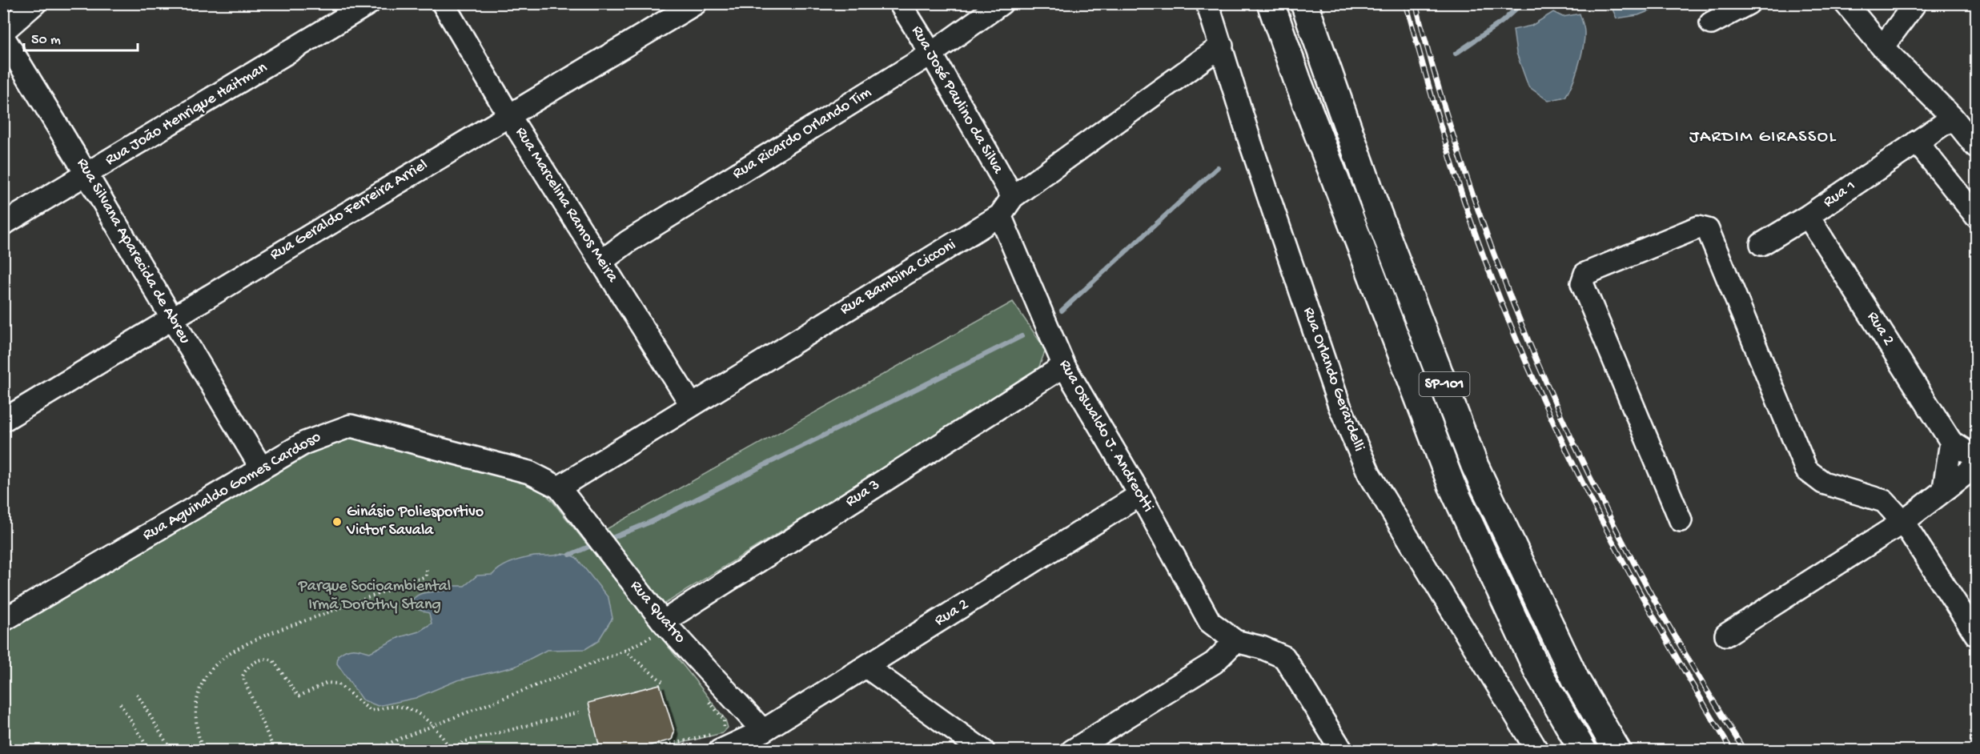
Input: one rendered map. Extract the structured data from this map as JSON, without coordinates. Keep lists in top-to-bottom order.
{
  "streets": {
    "highway": ["SP-101"],
    "street": [
      "Rua José Paulino da Silva",
      "Rua João Henrique Haitman",
      "Rua Ricardo Orlando Tim",
      "Rua 1",
      "Rua Marcelina Ramos Meira",
      "Rua Geraldo Ferreira Arriel",
      "Rua Silvana Aparecida de Abreu",
      "Rua Bambina Cicconi",
      "Rua 2",
      "Rua Orlando Gerardelli",
      "Rua Oswaldo J. Andreotti",
      "Rua Aguinaldo Gomes Cardoso",
      "Rua 3",
      "Rua Quatro"
    ]
  },
  "crossings": [
    ["Rua José Paulino da Silva", "Rua Ricardo Orlando Tim"],
    ["Rua José Paulino da Silva", "Rua Bambina Cicconi"],
    ["Rua João Henrique Haitman", "Rua Silvana Aparecida de Abreu"],
    ["Rua Ricardo Orlando Tim", "Rua Marcelina Ramos Meira"],
    ["Rua 1", "Rua 2"],
    ["Rua Marcelina Ramos Meira", "Rua Geraldo Ferreira Arriel"],
    ["Rua Marcelina Ramos Meira", "Rua Bambina Cicconi"],
    ["Rua Geraldo Ferreira Arriel", "Rua Silvana Aparecida de Abreu"],
    ["Rua Silvana Aparecida de Abreu", "Rua Aguinaldo Gomes Cardoso"],
    ["Rua Bambina Cicconi", "Rua Orlando Gerardelli"],
    ["Rua Bambina Cicconi", "Rua Oswaldo J. Andreotti"],
    ["Rua Bambina Cicconi", "Rua Aguinaldo Gomes Cardoso"],
    ["Rua Bambina Cicconi", "Rua Quatro"],
    ["Rua 2", "Rua Oswaldo J. Andreotti"],
    ["Rua 2", "Rua Quatro"],
    ["Rua Oswaldo J. Andreotti", "Rua 3"],
    ["Rua Aguinaldo Gomes Cardoso", "Rua Quatro"],
    ["Rua 3", "Rua Quatro"]
  ],
  "districts": ["JARDIM GIRASSOL"],
  "parks": ["Parque Socioambiental Irmã Dorothy Stang"],
  "places": ["Ginásio Poliesportivo Victor Savala"],
  "scale_bar": "50 m"
}
